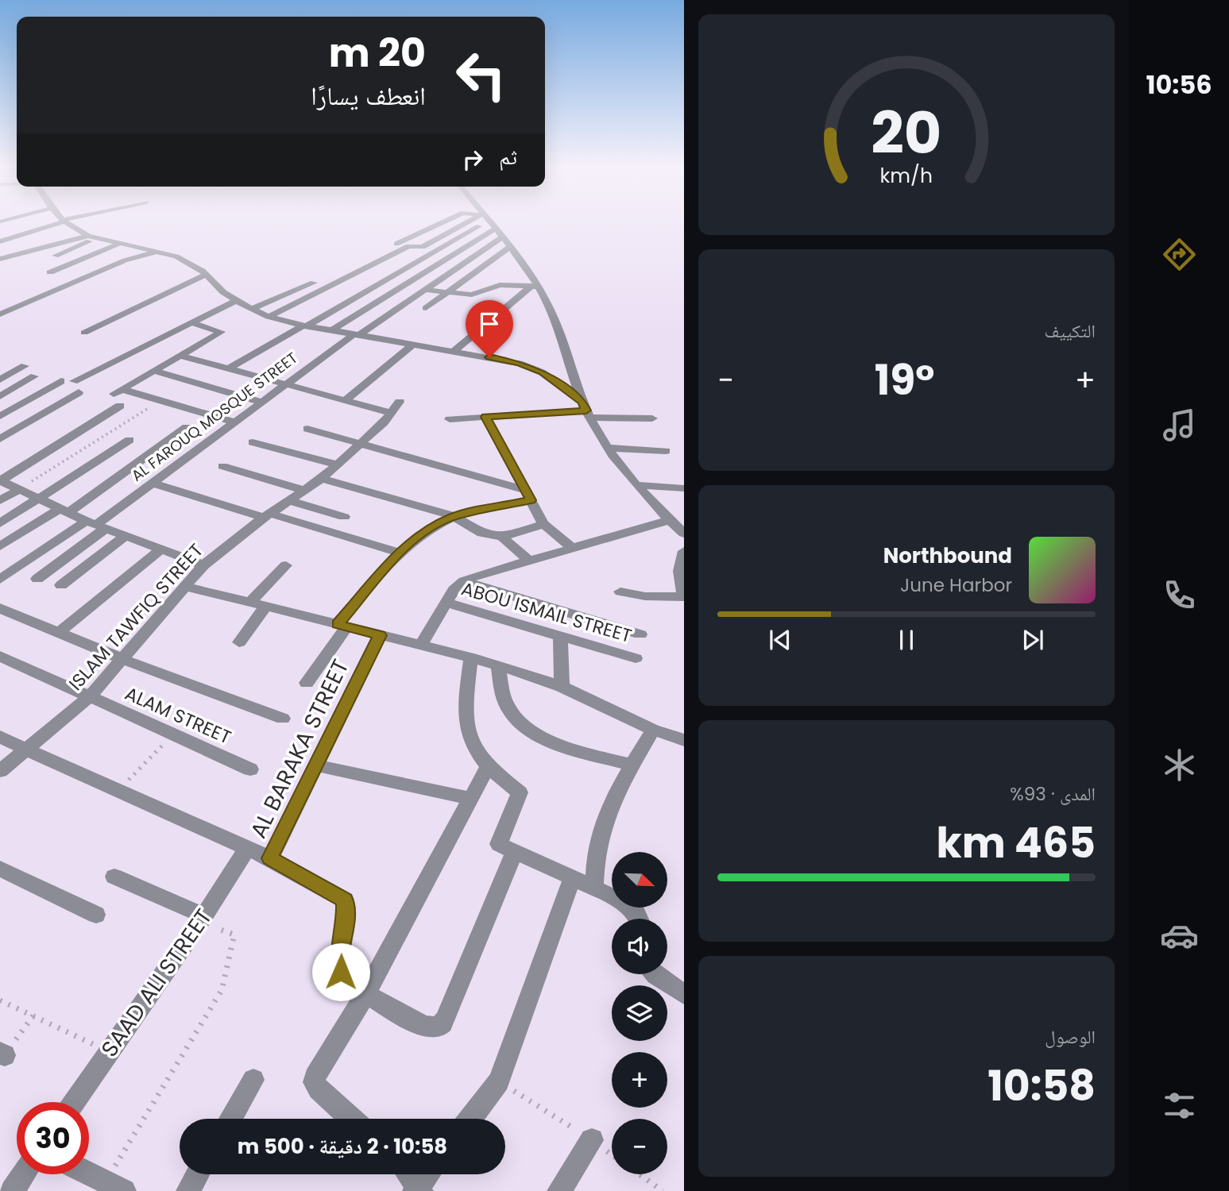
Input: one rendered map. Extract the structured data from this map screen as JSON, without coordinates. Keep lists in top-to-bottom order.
{
  "streets": {
    "street": [
      "AL FAROUQ MOSQUE STREET",
      "ABOU ISMAIL STREET",
      "ISLAM TAWFIQ STREET",
      "ALAM STREET",
      "AL BARAKA STREET",
      "SAAD ALI STREET"
    ]
  },
  "crossings": [
    ["ISLAM TAWFIQ STREET", "ALAM STREET"],
    ["ISLAM TAWFIQ STREET", "AL BARAKA STREET"],
    ["AL BARAKA STREET", "SAAD ALI STREET"]
  ],
  "north": "bottom right",
  "page": {
    "tabs": "10:56",
    "turn": ["20 m", "انعطف يسارًا"],
    "then": "ثم",
    "tile": [
      "التكييف",
      ["المدى · 93%", "465 km"],
      ["الوصول", "10:58"]
    ],
    "heat": ["−", "19°", "+"],
    "song": ["Northbound", "June Harbor"],
    "map_buttons": ["+", "−"],
    "limit": "30",
    "trip": "10:58 · 2 دقيقة · 500 m",
    "gauge": ["20", "km/h"]
  }
}
